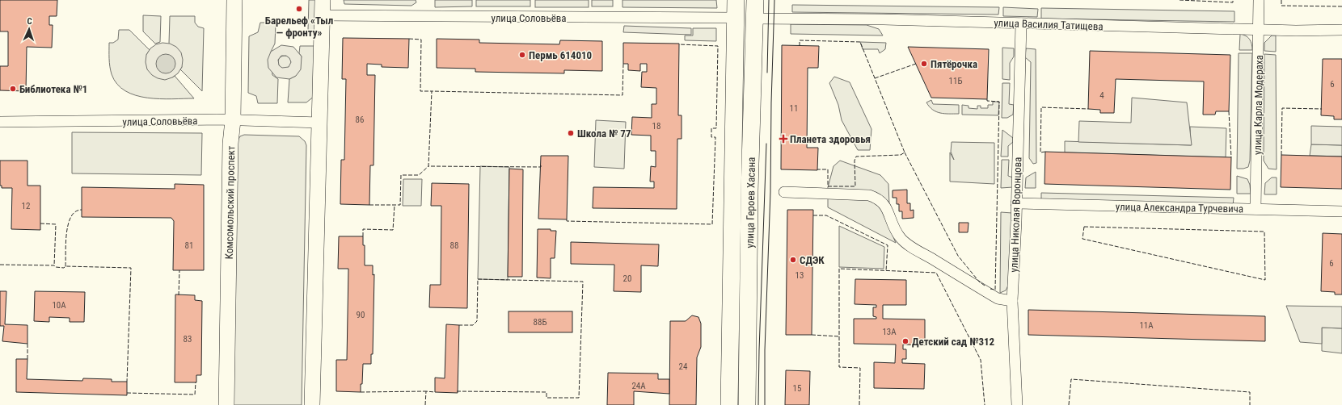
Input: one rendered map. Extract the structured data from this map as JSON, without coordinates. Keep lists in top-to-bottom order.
{
  "streets": {
    "main road": ["улица Героев Хасана"],
    "street": [
      "улица Соловьёва",
      "улица Василия Татищева",
      "улица Карла Модераха",
      "Комсомольский проспект",
      "улица Александра Турчевича",
      "улица Николая Воронцова"
    ]
  },
  "crossings": [
    ["улица Соловьёва", "Комсомольский проспект"],
    ["улица Соловьёва", "улица Героев Хасана"],
    ["улица Василия Татищева", "улица Карла Модераха"],
    ["улица Василия Татищева", "улица Героев Хасана"],
    ["улица Василия Татищева", "улица Николая Воронцова"],
    ["улица Карла Модераха", "улица Александра Турчевича"],
    ["улица Александра Турчевича", "улица Николая Воронцова"]
  ],
  "places": {
    "other": [
      "Барельеф «Тыл — фронту»",
      "Пермь 614010",
      "Пятёрочка",
      "Библиотека №1",
      "Школа № 77",
      "СДЭК",
      "Детский сад №312"
    ],
    "health": ["Планета здоровья"]
  },
  "house_numbers": [
    "11Б",
    "6",
    "4",
    "11",
    "86",
    "18",
    "12",
    "81",
    "88",
    "6",
    "13",
    "20",
    "10А",
    "90",
    "88Б",
    "11А",
    "13А",
    "83",
    "24",
    "24А",
    "15"
  ],
  "north": "top"
}
